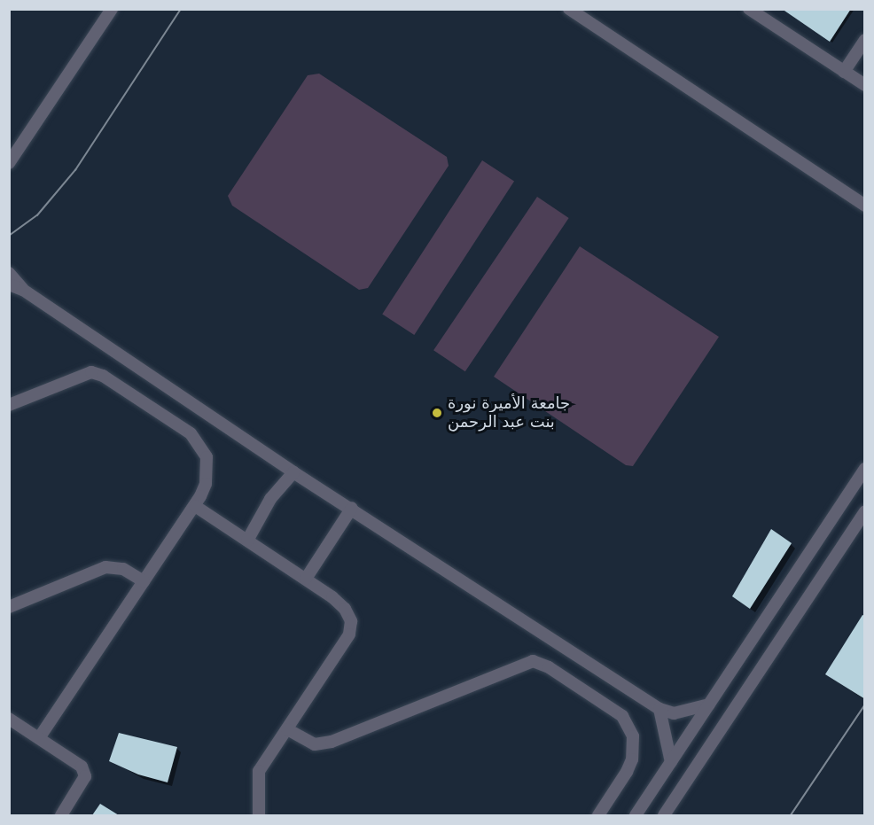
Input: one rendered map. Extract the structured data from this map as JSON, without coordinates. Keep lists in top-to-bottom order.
{
  "places": ["جامعة الأميرة نورة بنت عبد الرحمن"]
}
